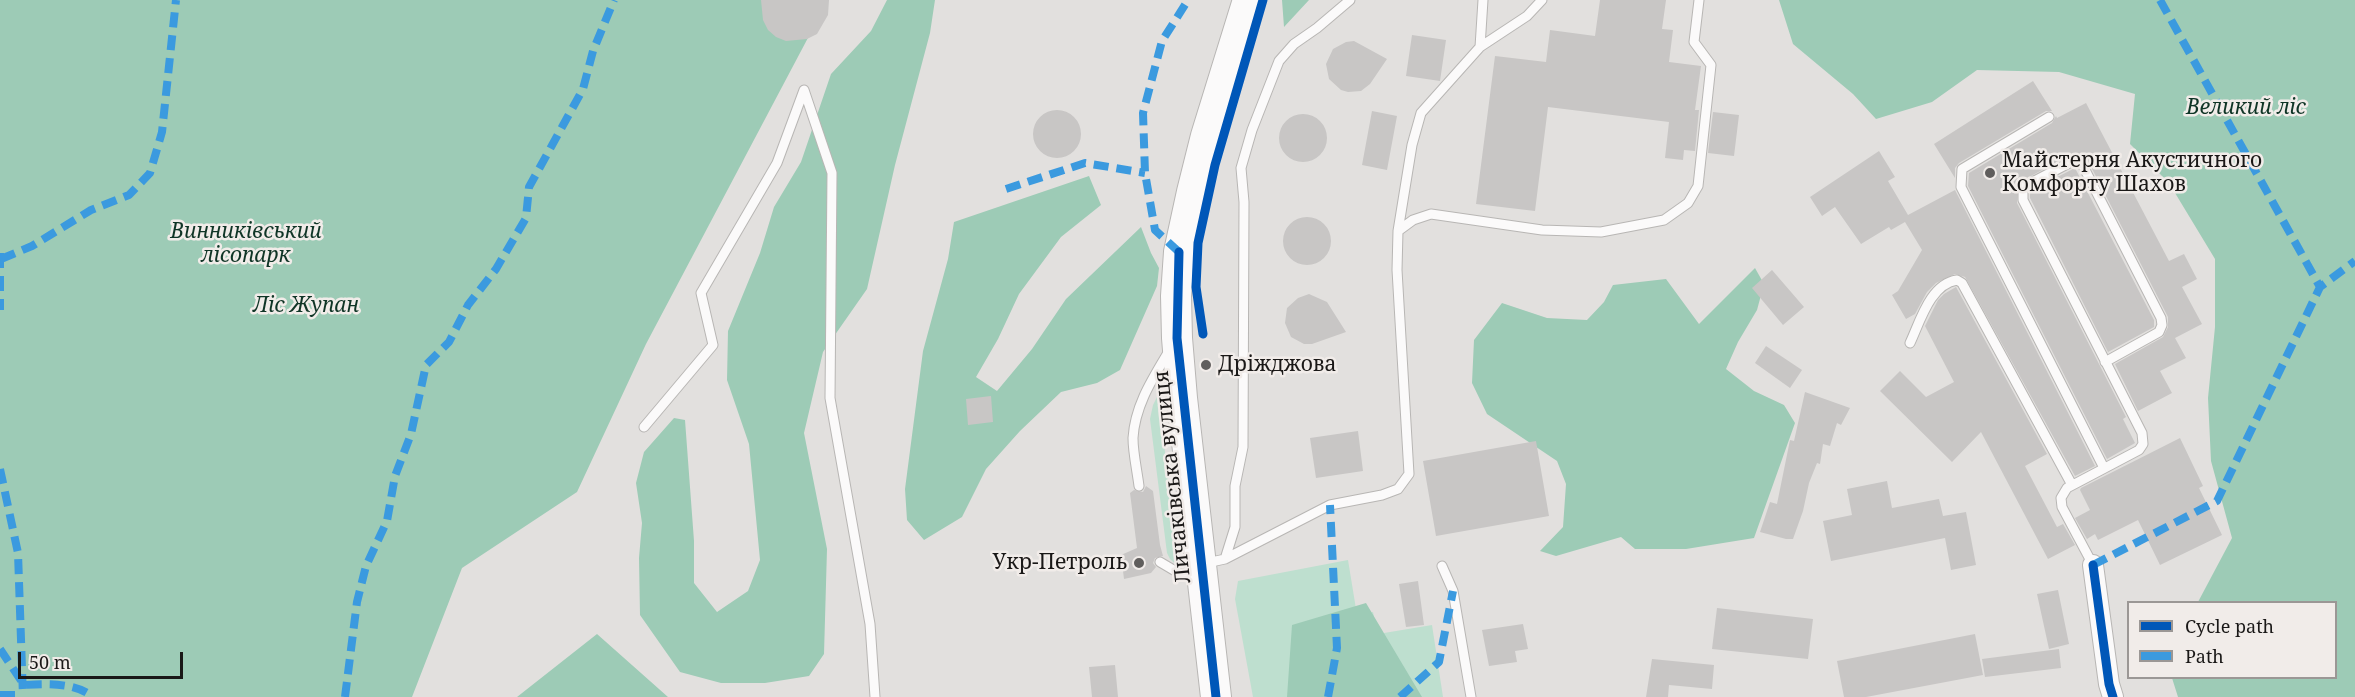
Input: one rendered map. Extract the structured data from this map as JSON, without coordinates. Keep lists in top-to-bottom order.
{
  "streets": {
    "main road": ["Личаківська вулиця"]
  },
  "parks": ["Великий ліс", "Винниківський лісопарк", "Ліс Жупан"],
  "places": ["Майстерня Акустичного Комфорту Шахов", "Дріжджова", "Укр-Петроль"],
  "legend": ["Cycle path", "Path"],
  "scale_bar": "50 m"
}
